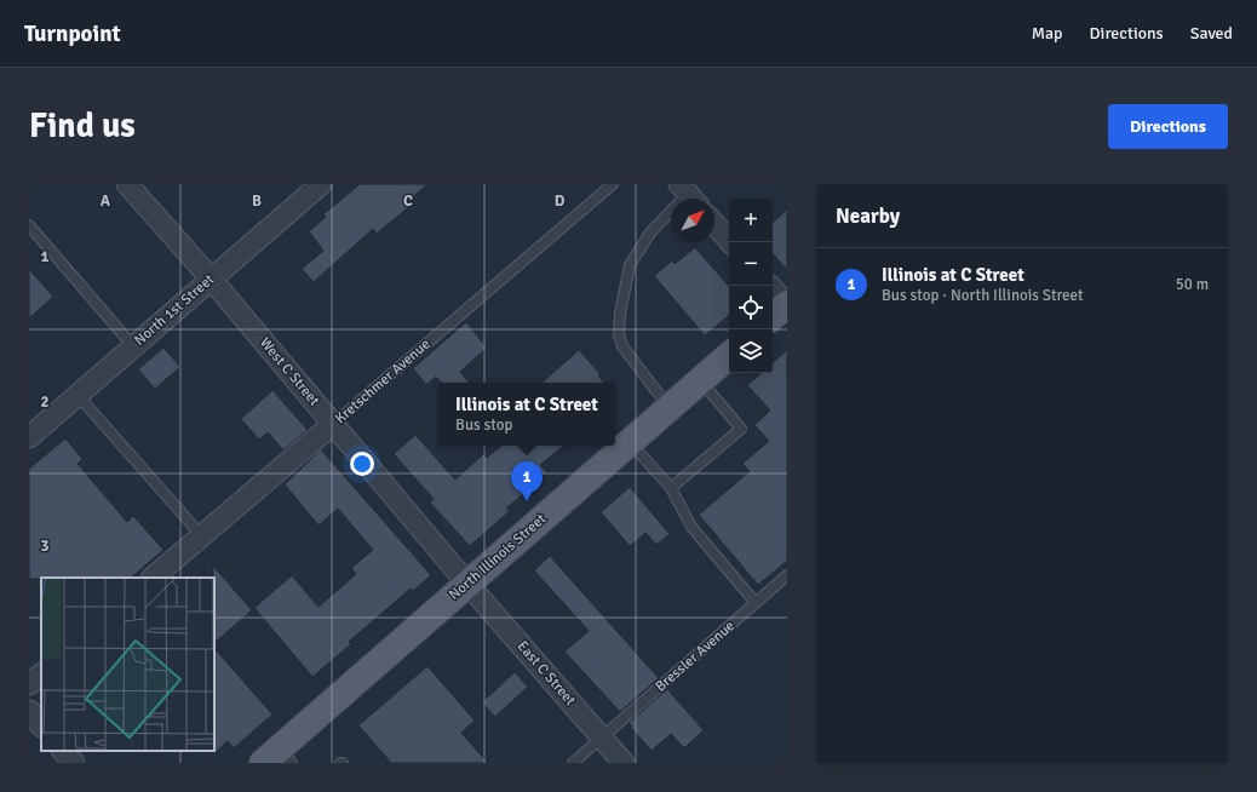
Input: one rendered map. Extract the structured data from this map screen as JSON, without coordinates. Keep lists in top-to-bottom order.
{
  "streets": {
    "main road": ["North Illinois Street"],
    "street": [
      "North 1st Street",
      "West C Street",
      "Kretschmer Avenue",
      "East C Street"
    ],
    "lane": ["Bressler Avenue"]
  },
  "crossings": [
    ["North 1st Street", "West C Street"],
    ["West C Street", "Kretschmer Avenue"],
    ["West C Street", "North Illinois Street"],
    ["West C Street", "East C Street"],
    ["North Illinois Street", "East C Street"],
    ["Bressler Avenue", "East C Street"]
  ],
  "north": "top right",
  "page": {
    "header": "Turnpoint",
    "nav": ["Map", "Directions", "Saved"],
    "buttons": "Directions",
    "title": "Find us",
    "heading": "Nearby",
    "map_buttons": ["+", "−"],
    "list": [
      {
        "mark": "1",
        "name": "Illinois at C Street",
        "note": "Bus stop · North Illinois Street",
        "value": "50 m"
      }
    ],
    "popup": ["Illinois at C Street", "Bus stop"],
    "pins": "1"
  },
  "grid": {
    "columns": [
      "A",
      "B",
      "C",
      "D"
    ],
    "rows": ["1", "2", "3"]
  }
}
